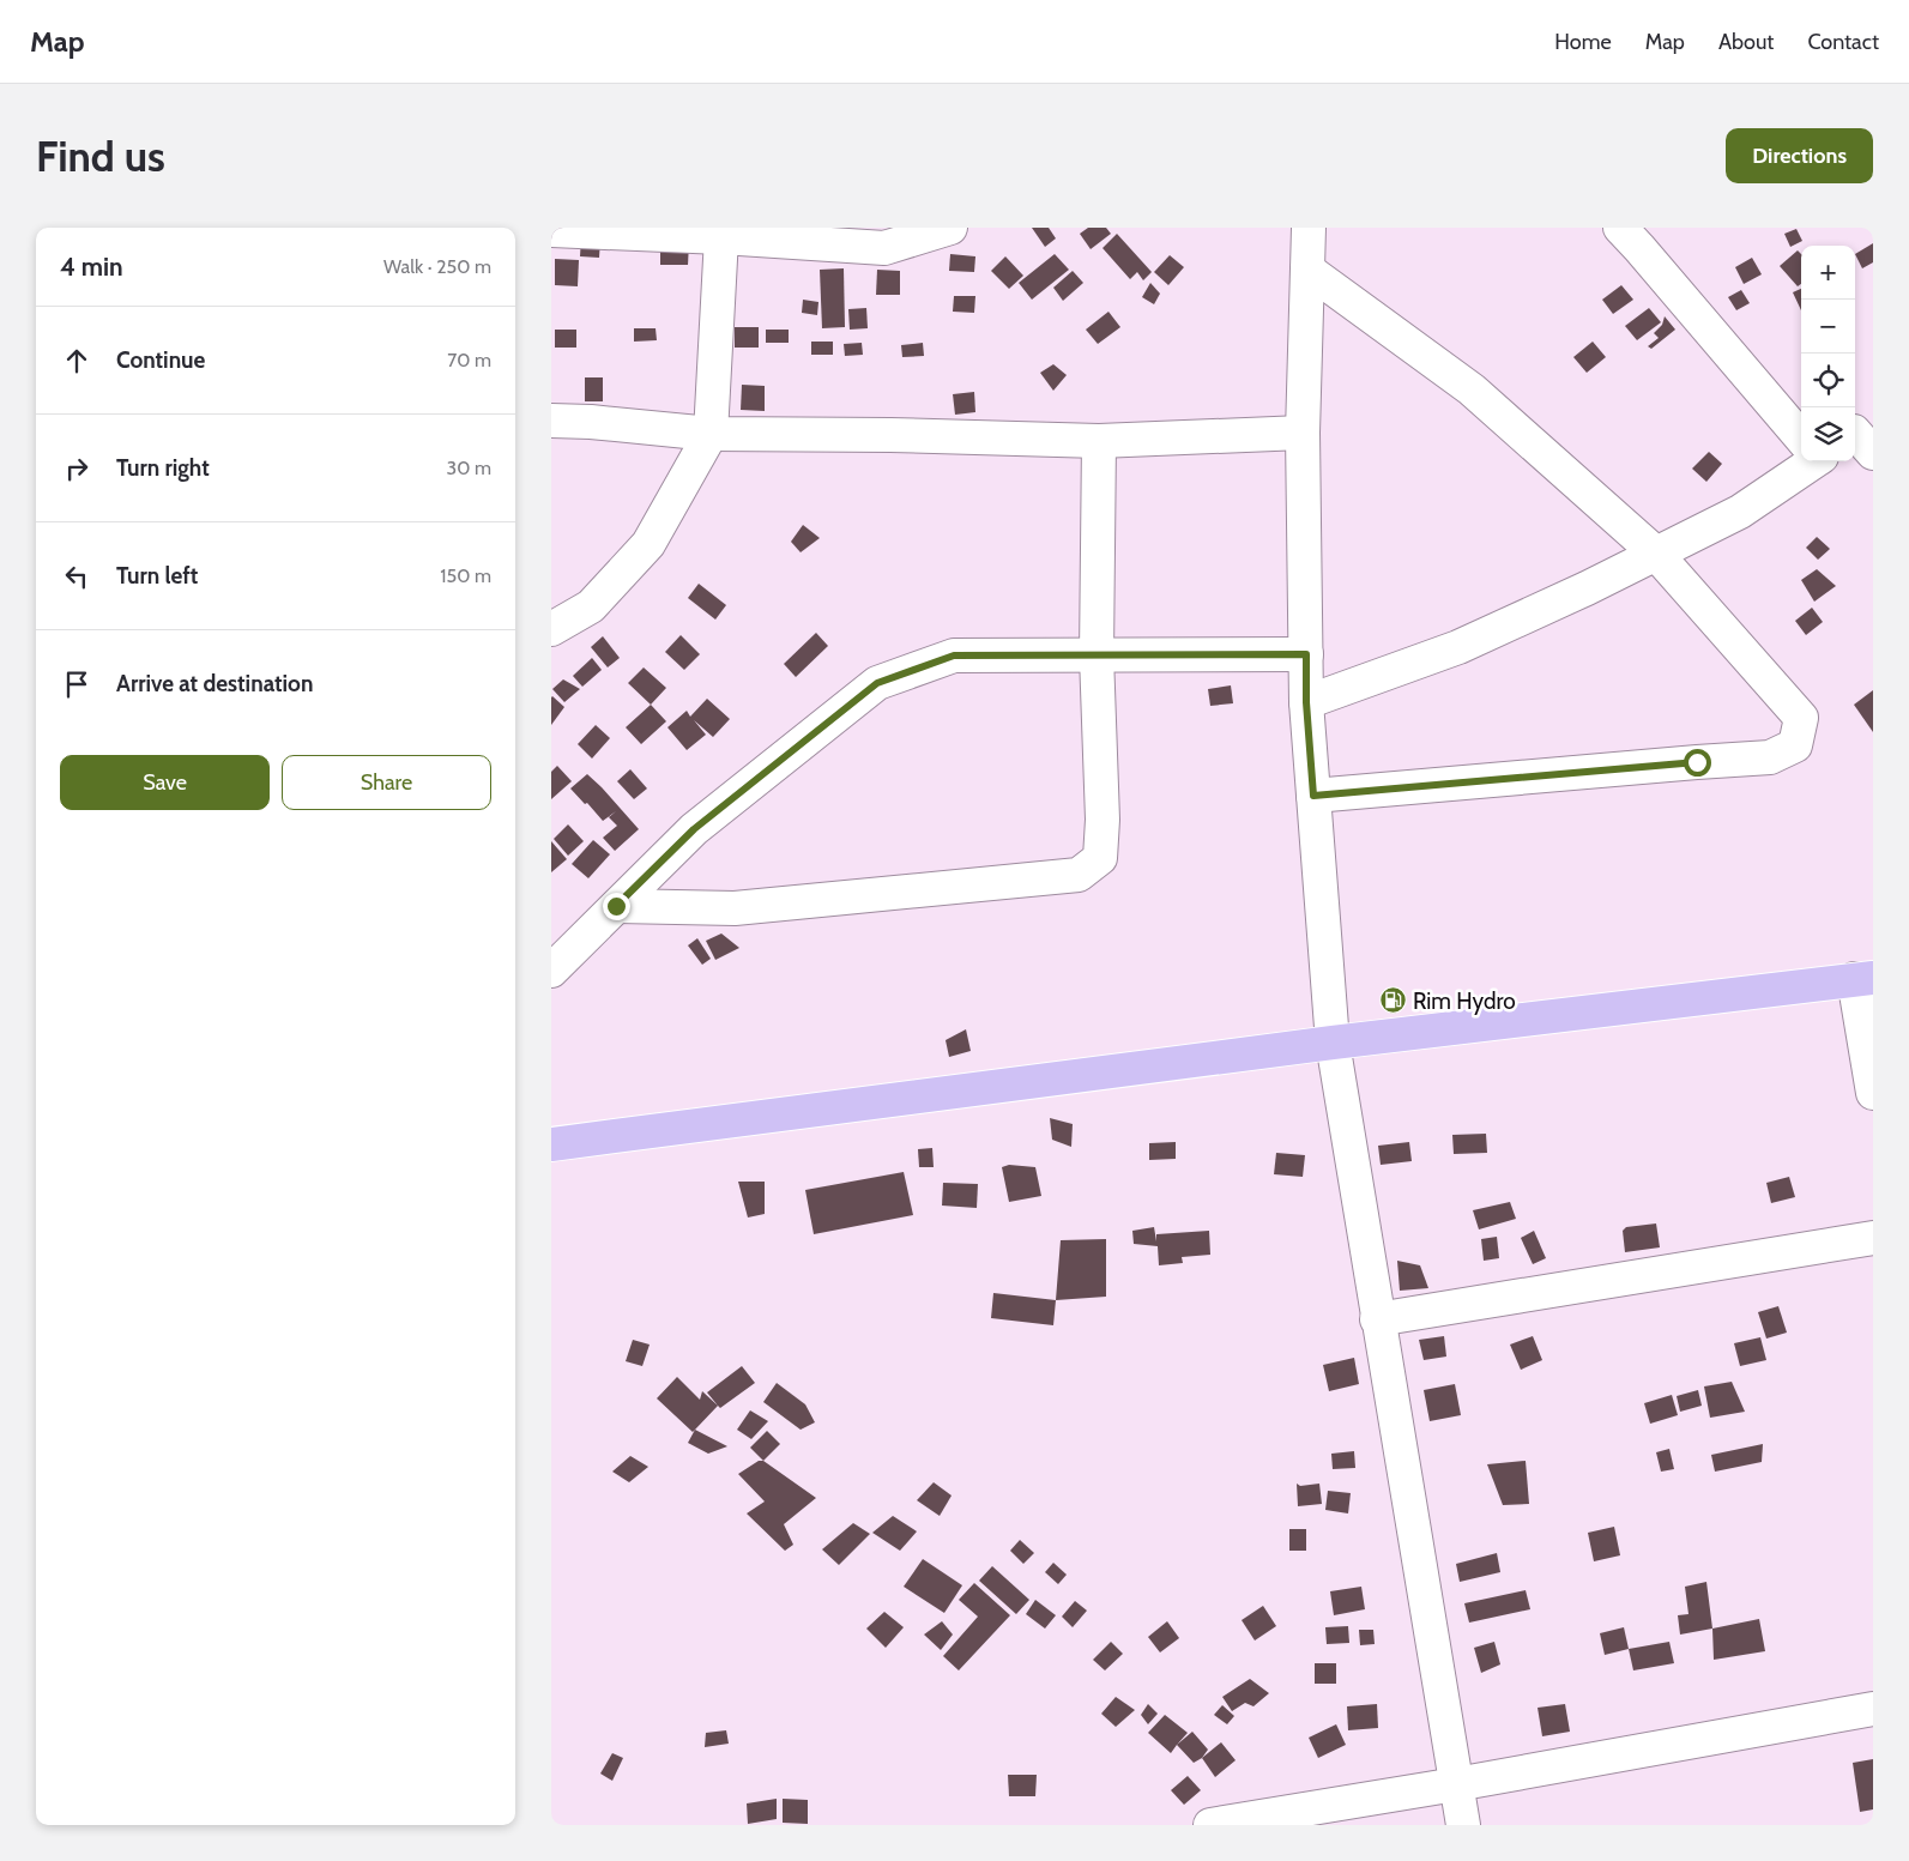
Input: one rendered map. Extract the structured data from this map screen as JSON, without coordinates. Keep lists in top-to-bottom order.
{
  "places": {
    "fuel station": ["Rim Hydro"]
  },
  "page": {
    "header": "Map",
    "nav": [
      "Home",
      "Map",
      "About",
      "Contact"
    ],
    "buttons": [
      "Directions",
      ["Save", "Share"]
    ],
    "title": "Find us",
    "heading": ["4 min", "Walk · 250 m"],
    "map_buttons": ["+", "−"],
    "list": [
      ["Continue", "70 m"],
      ["Turn right", "30 m"],
      ["Turn left", "150 m"],
      "Arrive at destination"
    ]
  }
}
